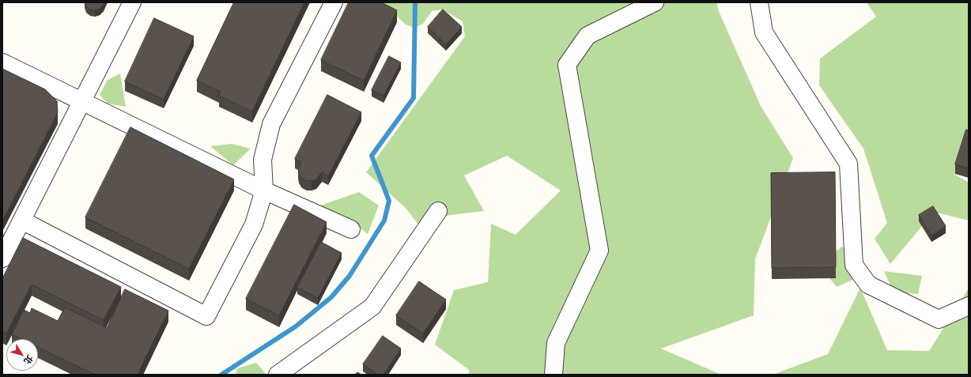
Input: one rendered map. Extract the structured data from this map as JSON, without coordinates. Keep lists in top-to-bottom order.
{
  "north": "bottom right"
}
